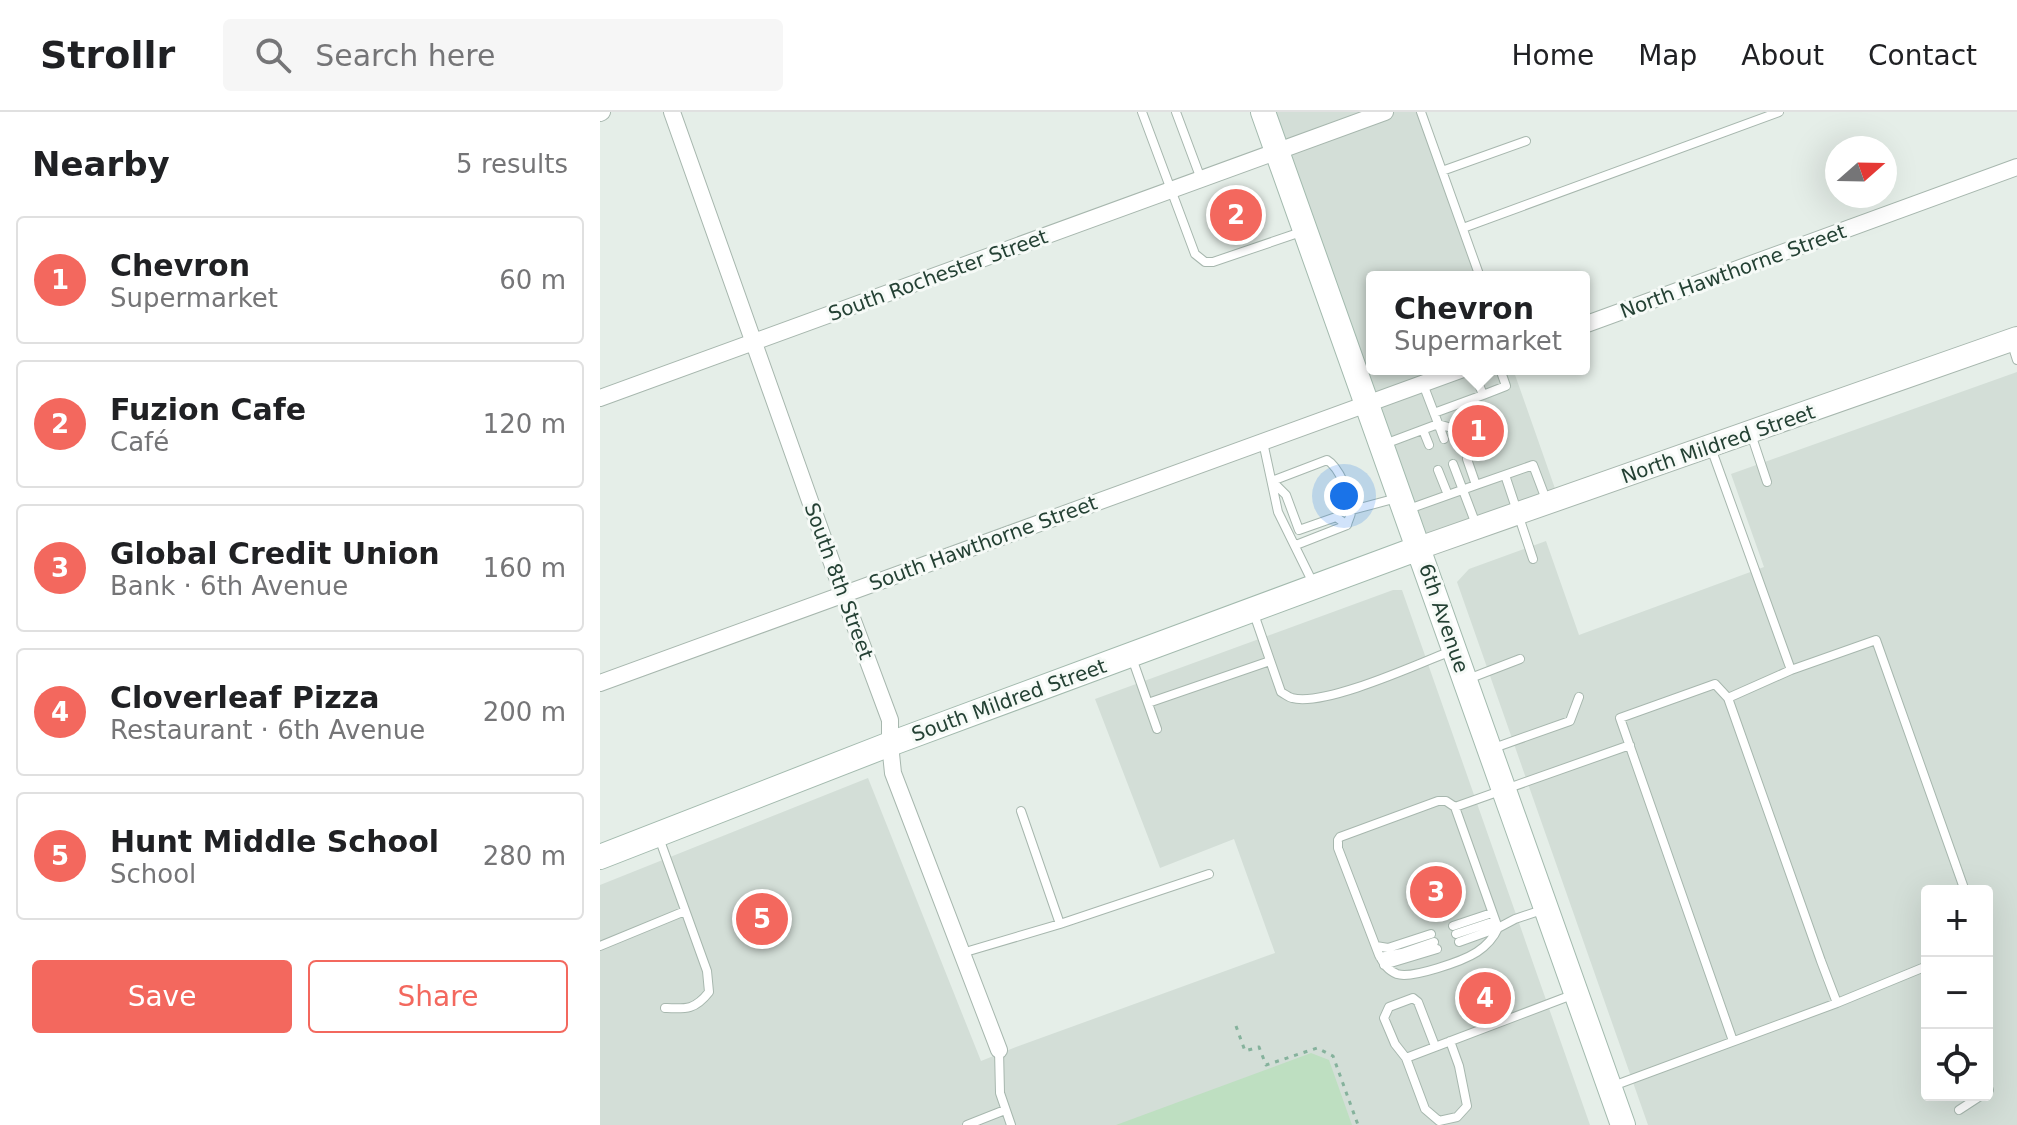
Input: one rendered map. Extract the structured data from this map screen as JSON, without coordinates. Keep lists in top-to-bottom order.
{
  "streets": {
    "main road": ["6th Avenue", "South Mildred Street"],
    "street": [
      "North Hawthorne Street",
      "South Rochester Street",
      "North Mildred Street",
      "South Hawthorne Street",
      "South 8th Street"
    ]
  },
  "crossings": [
    ["South Rochester Street", "South 8th Street"],
    ["South Rochester Street", "6th Avenue"],
    ["North Mildred Street", "6th Avenue"],
    ["North Mildred Street", "South Mildred Street"],
    ["South Hawthorne Street", "South 8th Street"],
    ["South Hawthorne Street", "6th Avenue"],
    ["South 8th Street", "South Mildred Street"],
    ["6th Avenue", "South Mildred Street"]
  ],
  "north": "right",
  "page": {
    "header": "Strollr",
    "search": "Search here",
    "nav": [
      "Home",
      "Map",
      "About",
      "Contact"
    ],
    "heading": ["Nearby", "5 results"],
    "pins": [
      "2",
      "1",
      "3",
      "5",
      "4"
    ],
    "list": [
      {
        "mark": "1",
        "name": "Chevron",
        "note": "Supermarket",
        "value": "60 m"
      },
      {
        "mark": "2",
        "name": "Fuzion Cafe",
        "note": "Café",
        "value": "120 m"
      },
      {
        "mark": "3",
        "name": "Global Credit Union",
        "note": "Bank · 6th Avenue",
        "value": "160 m"
      },
      {
        "mark": "4",
        "name": "Cloverleaf Pizza",
        "note": "Restaurant · 6th Avenue",
        "value": "200 m"
      },
      {
        "mark": "5",
        "name": "Hunt Middle School",
        "note": "School",
        "value": "280 m"
      }
    ],
    "popup": ["Chevron", "Supermarket"],
    "map_buttons": ["+", "−"],
    "buttons": ["Save", "Share"]
  }
}
